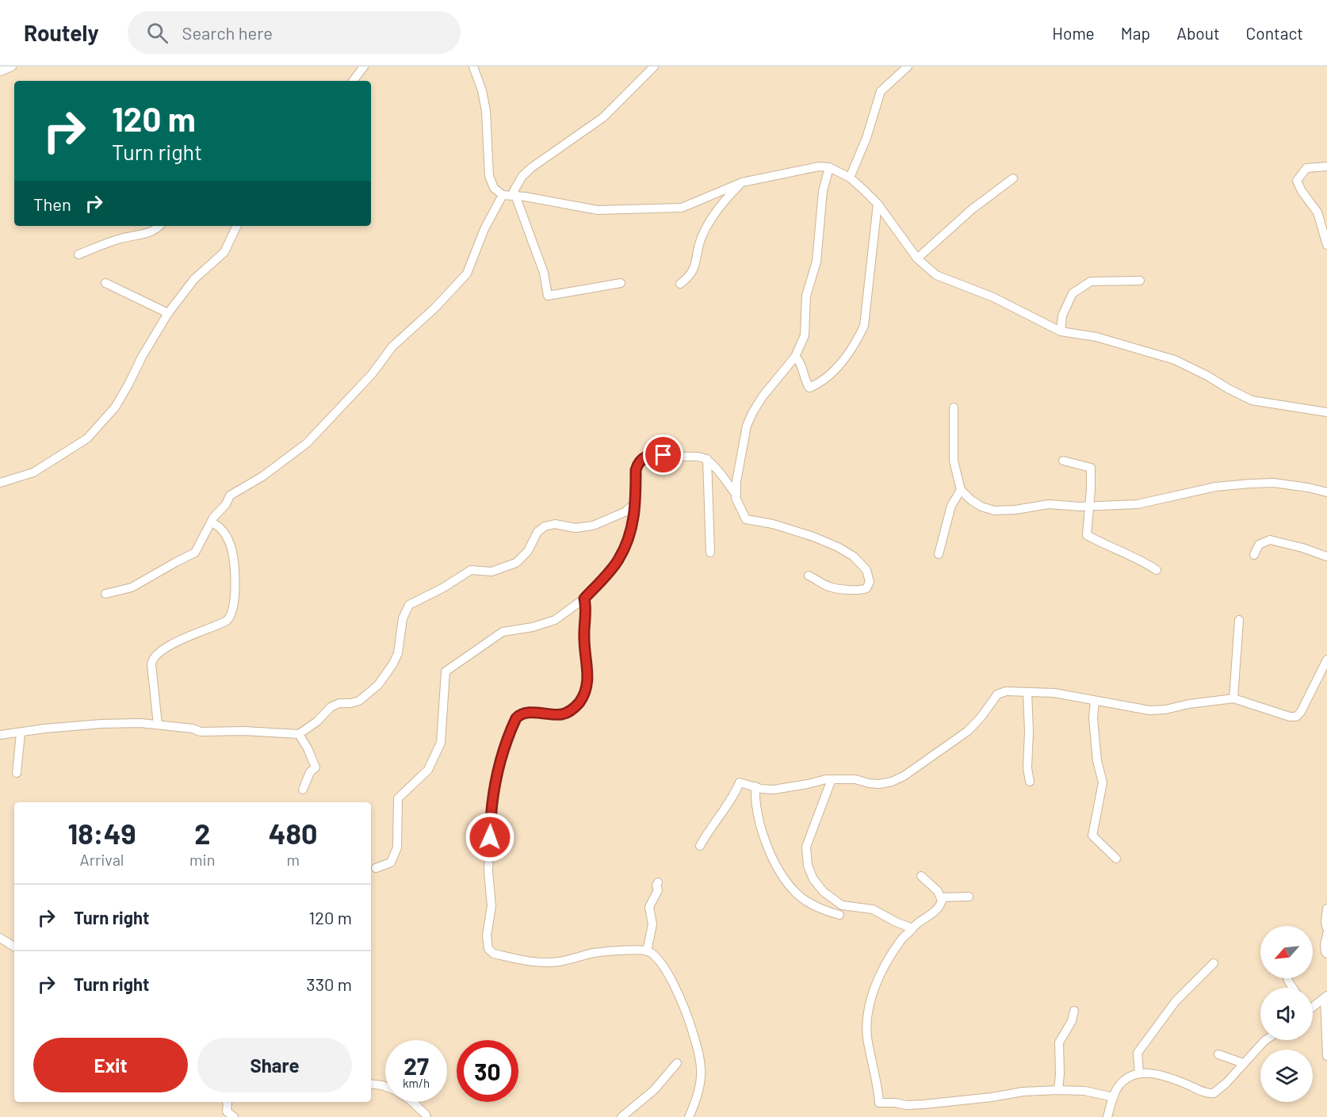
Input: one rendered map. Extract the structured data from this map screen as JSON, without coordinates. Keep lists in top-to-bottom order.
{
  "north": "bottom left",
  "page": {
    "header": "Routely",
    "search": "Search here",
    "nav": [
      "Home",
      "Map",
      "About",
      "Contact"
    ],
    "turn": ["120 m", "Turn right"],
    "then": "Then",
    "eta": [
      "18:49",
      "Arrival",
      "2",
      "min",
      "480",
      "m"
    ],
    "list": [
      {
        "name": "Turn right",
        "value": "120 m"
      },
      {
        "name": "Turn right",
        "value": "330 m"
      }
    ],
    "buttons": ["Exit", "Share"],
    "speed": "27 km/h",
    "limit": "30"
  }
}
